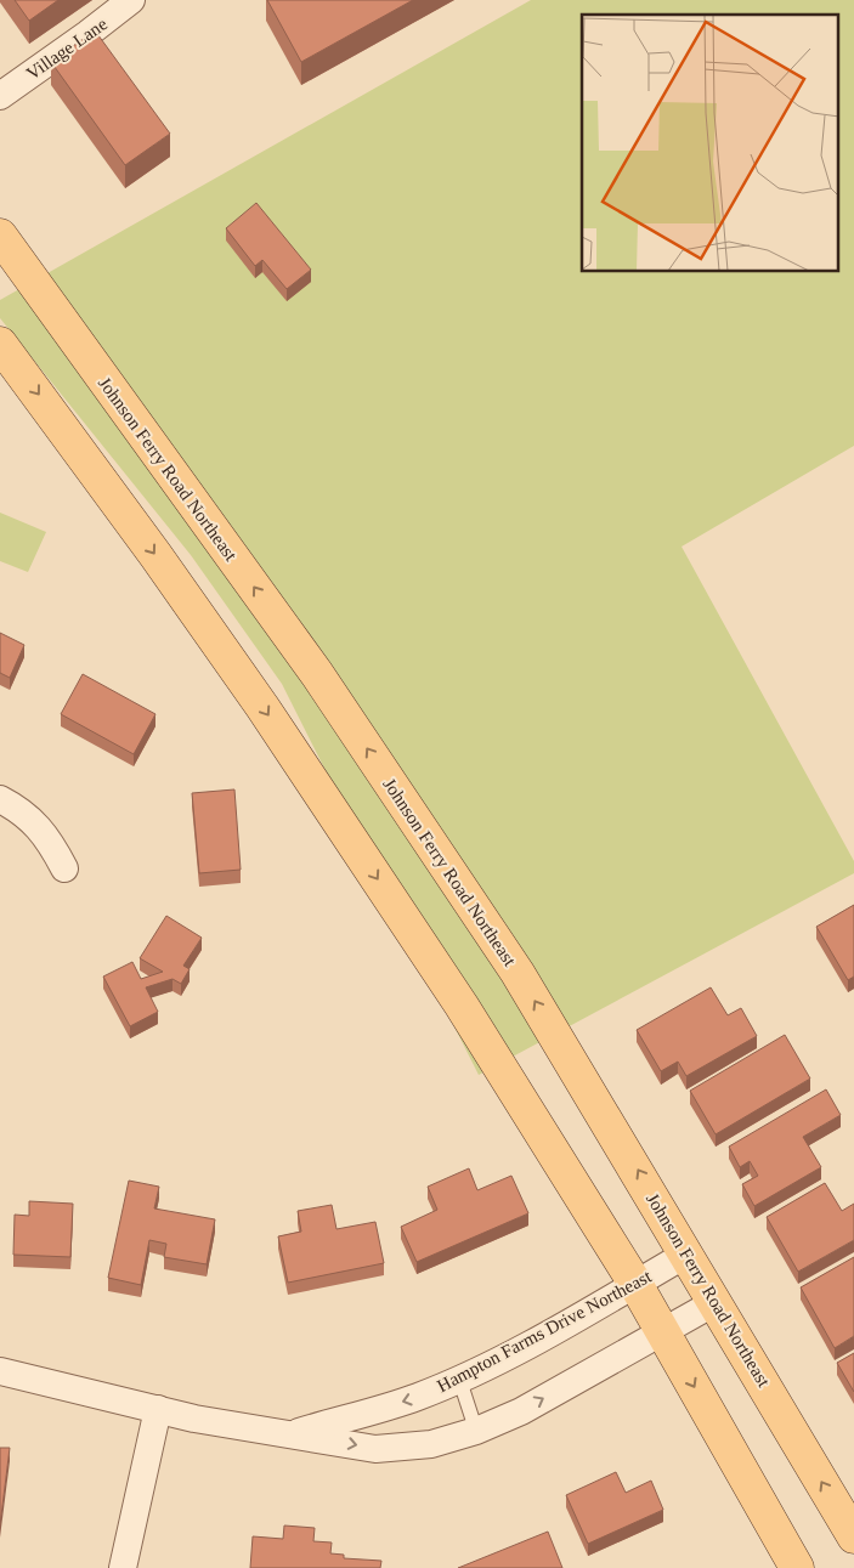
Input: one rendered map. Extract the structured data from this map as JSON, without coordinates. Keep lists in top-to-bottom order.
{
  "streets": {
    "main road": ["Johnson Ferry Road Northeast"],
    "street": ["Village Lane", "Hampton Farms Drive Northeast"]
  },
  "crossings": [
    ["Johnson Ferry Road Northeast", "Hampton Farms Drive Northeast"]
  ]
}
